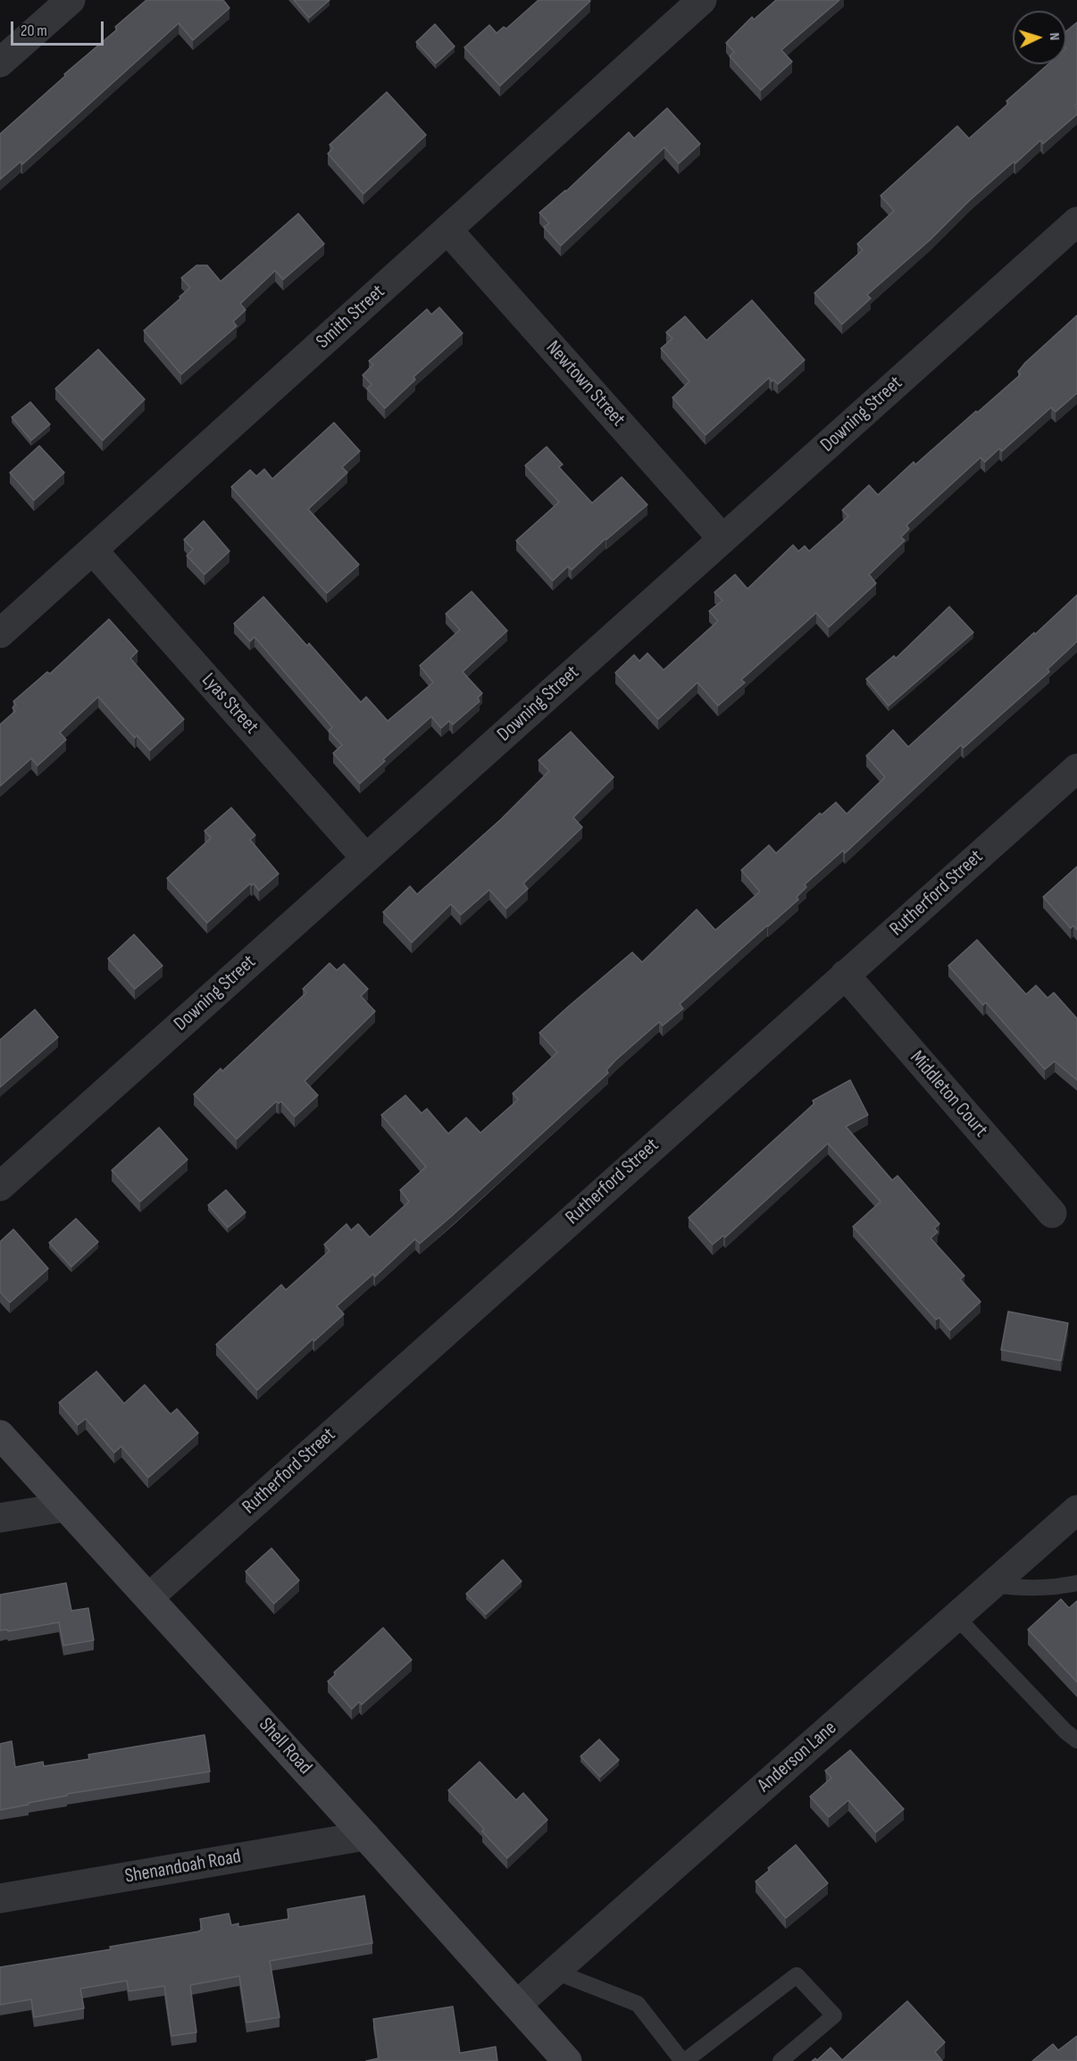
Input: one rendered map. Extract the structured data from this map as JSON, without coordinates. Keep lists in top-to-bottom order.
{
  "streets": {
    "street": [
      "Smith Street",
      "Newtown Street",
      "Downing Street",
      "Lyas Street",
      "Rutherford Street",
      "Middleton Court",
      "Shell Road",
      "Anderson Lane",
      "Shenandoah Road"
    ]
  },
  "crossings": [
    ["Smith Street", "Newtown Street"],
    ["Smith Street", "Lyas Street"],
    ["Newtown Street", "Downing Street"],
    ["Downing Street", "Lyas Street"],
    ["Rutherford Street", "Middleton Court"],
    ["Rutherford Street", "Shell Road"],
    ["Shell Road", "Anderson Lane"],
    ["Shell Road", "Shenandoah Road"]
  ],
  "scale_bar": "20 m",
  "north": "right"
}
